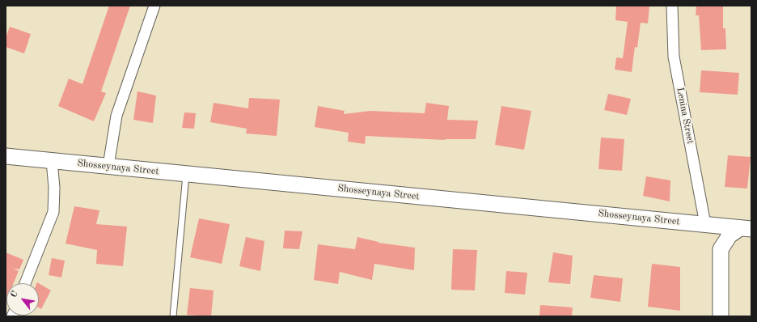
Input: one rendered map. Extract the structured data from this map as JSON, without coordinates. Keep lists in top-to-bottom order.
{
  "streets": {
    "street": ["Lenina Street", "Shosseynaya Street"]
  },
  "crossings": [
    ["Lenina Street", "Shosseynaya Street"]
  ],
  "north": "top left"
}
